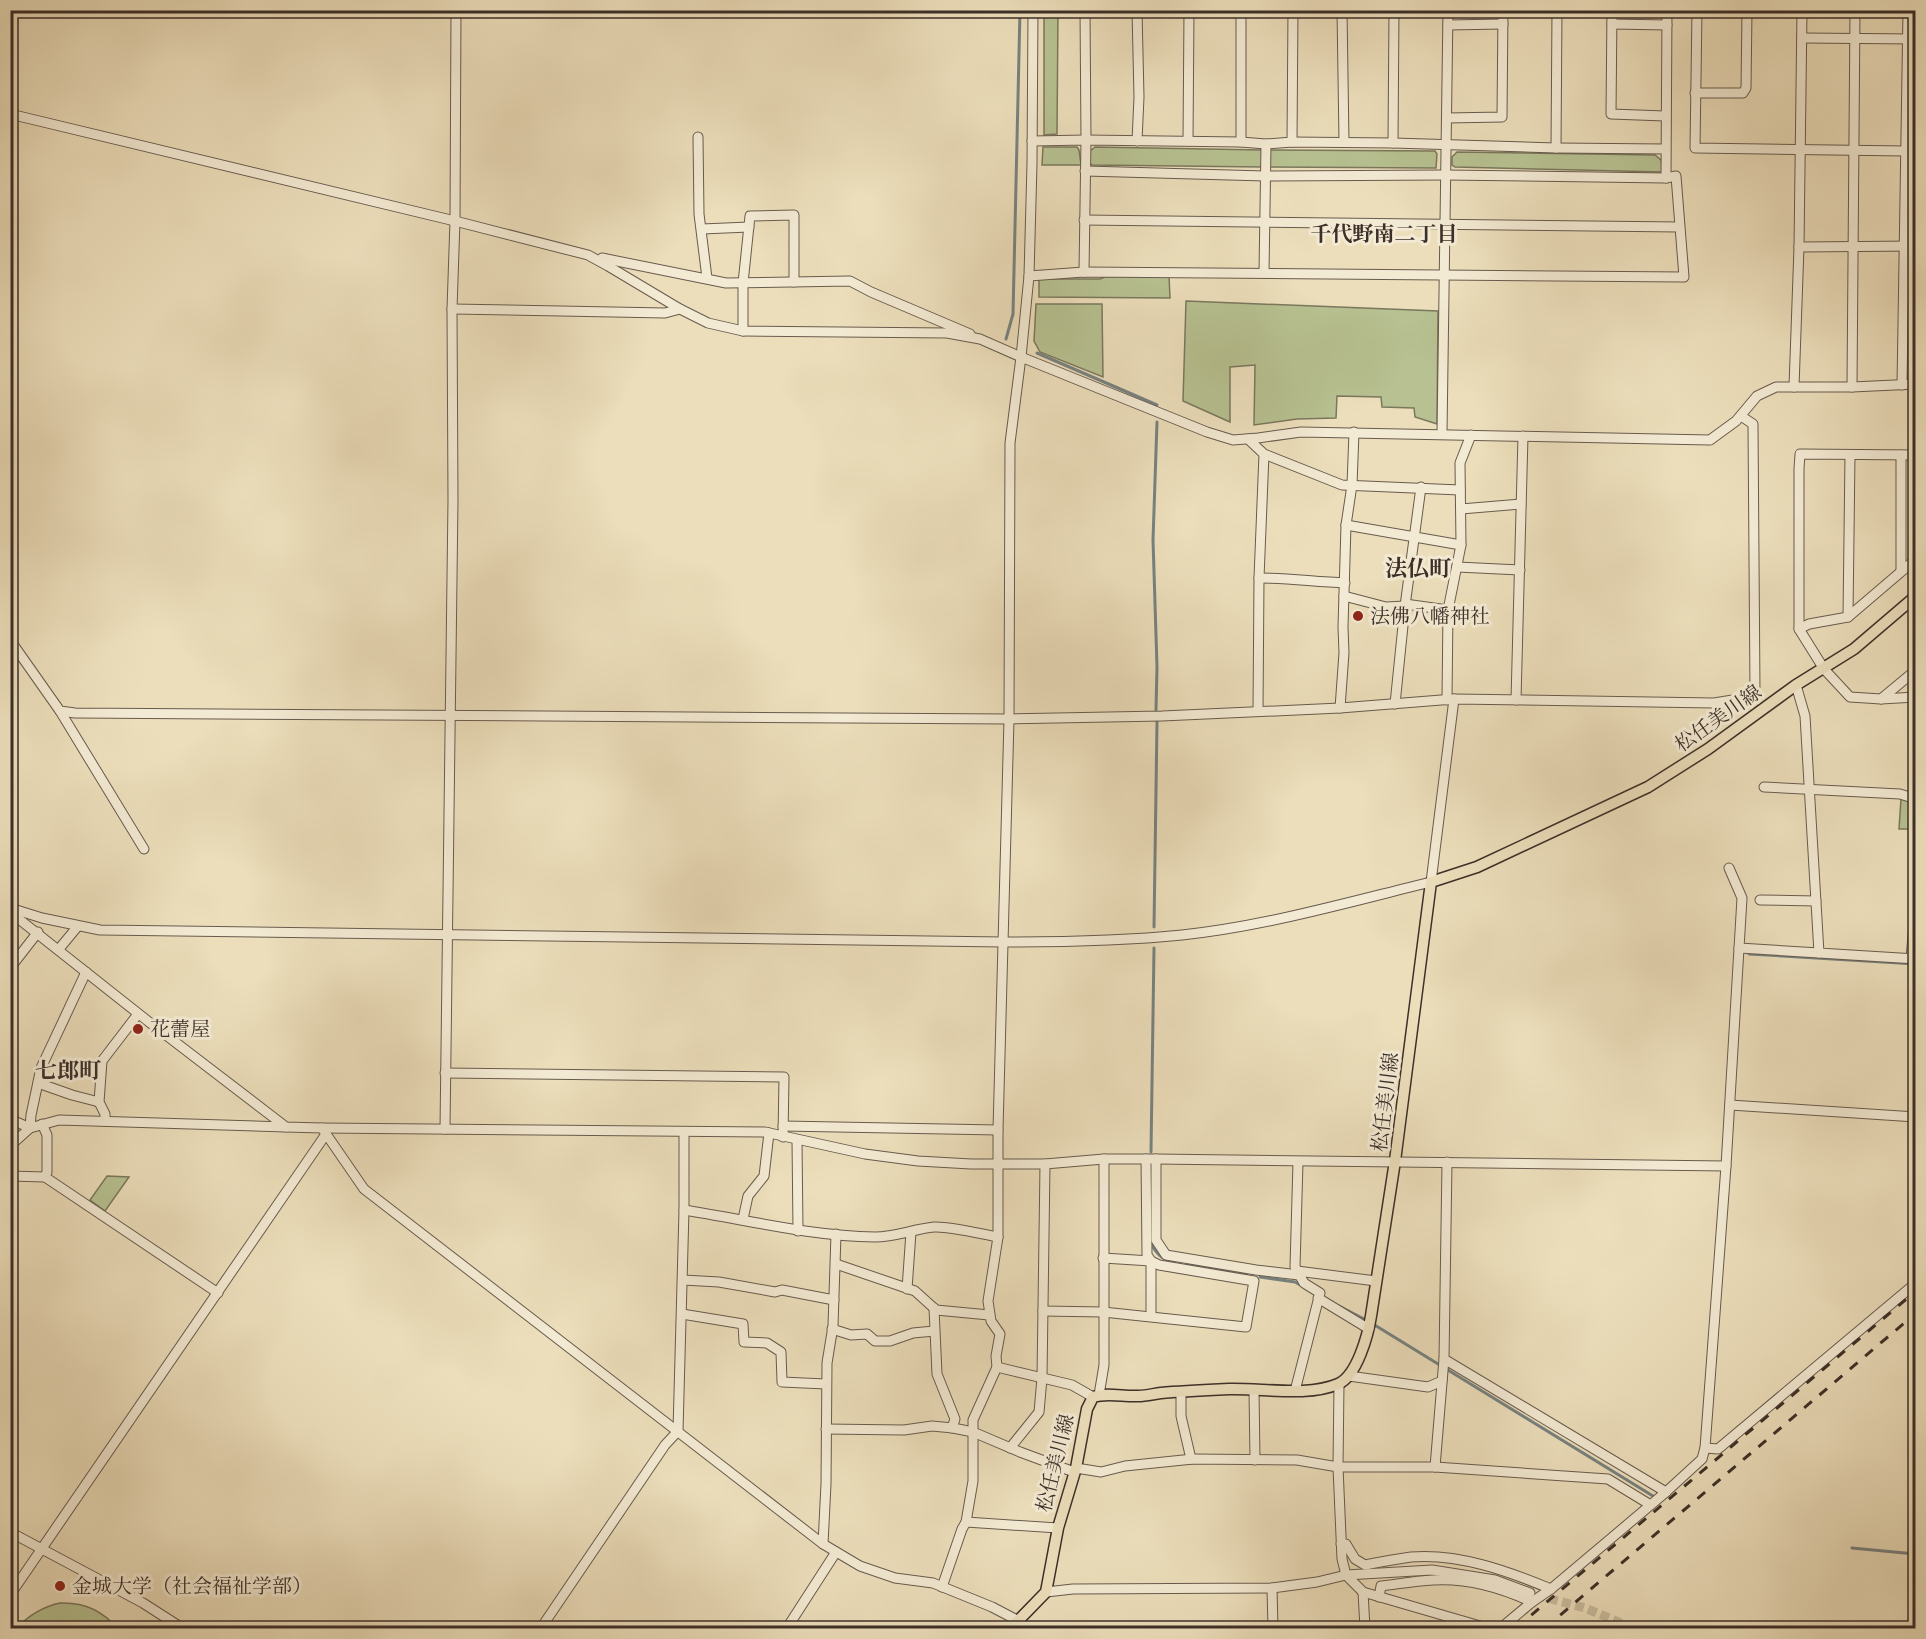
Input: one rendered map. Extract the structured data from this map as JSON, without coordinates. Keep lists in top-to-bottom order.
{
  "streets": {
    "main road": ["松任美川線"]
  },
  "districts": ["千代野南二丁目", "法仏町", "七郎町"],
  "places": ["法佛八幡神社", "花蕾屋", "金城大学（社会福祉学部）"]
}
